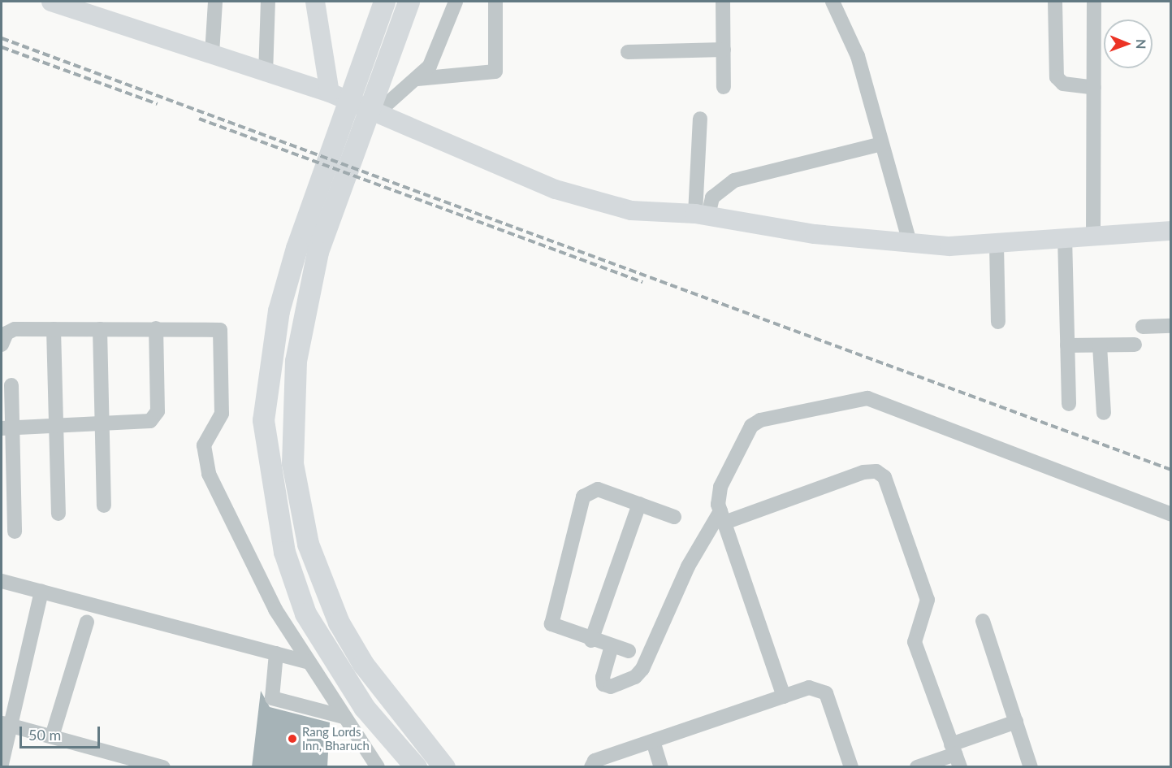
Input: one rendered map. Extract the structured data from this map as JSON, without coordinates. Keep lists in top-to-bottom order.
{
  "places": ["Rang Lords Inn, Bharuch"],
  "scale_bar": "50 m",
  "north": "right"
}
